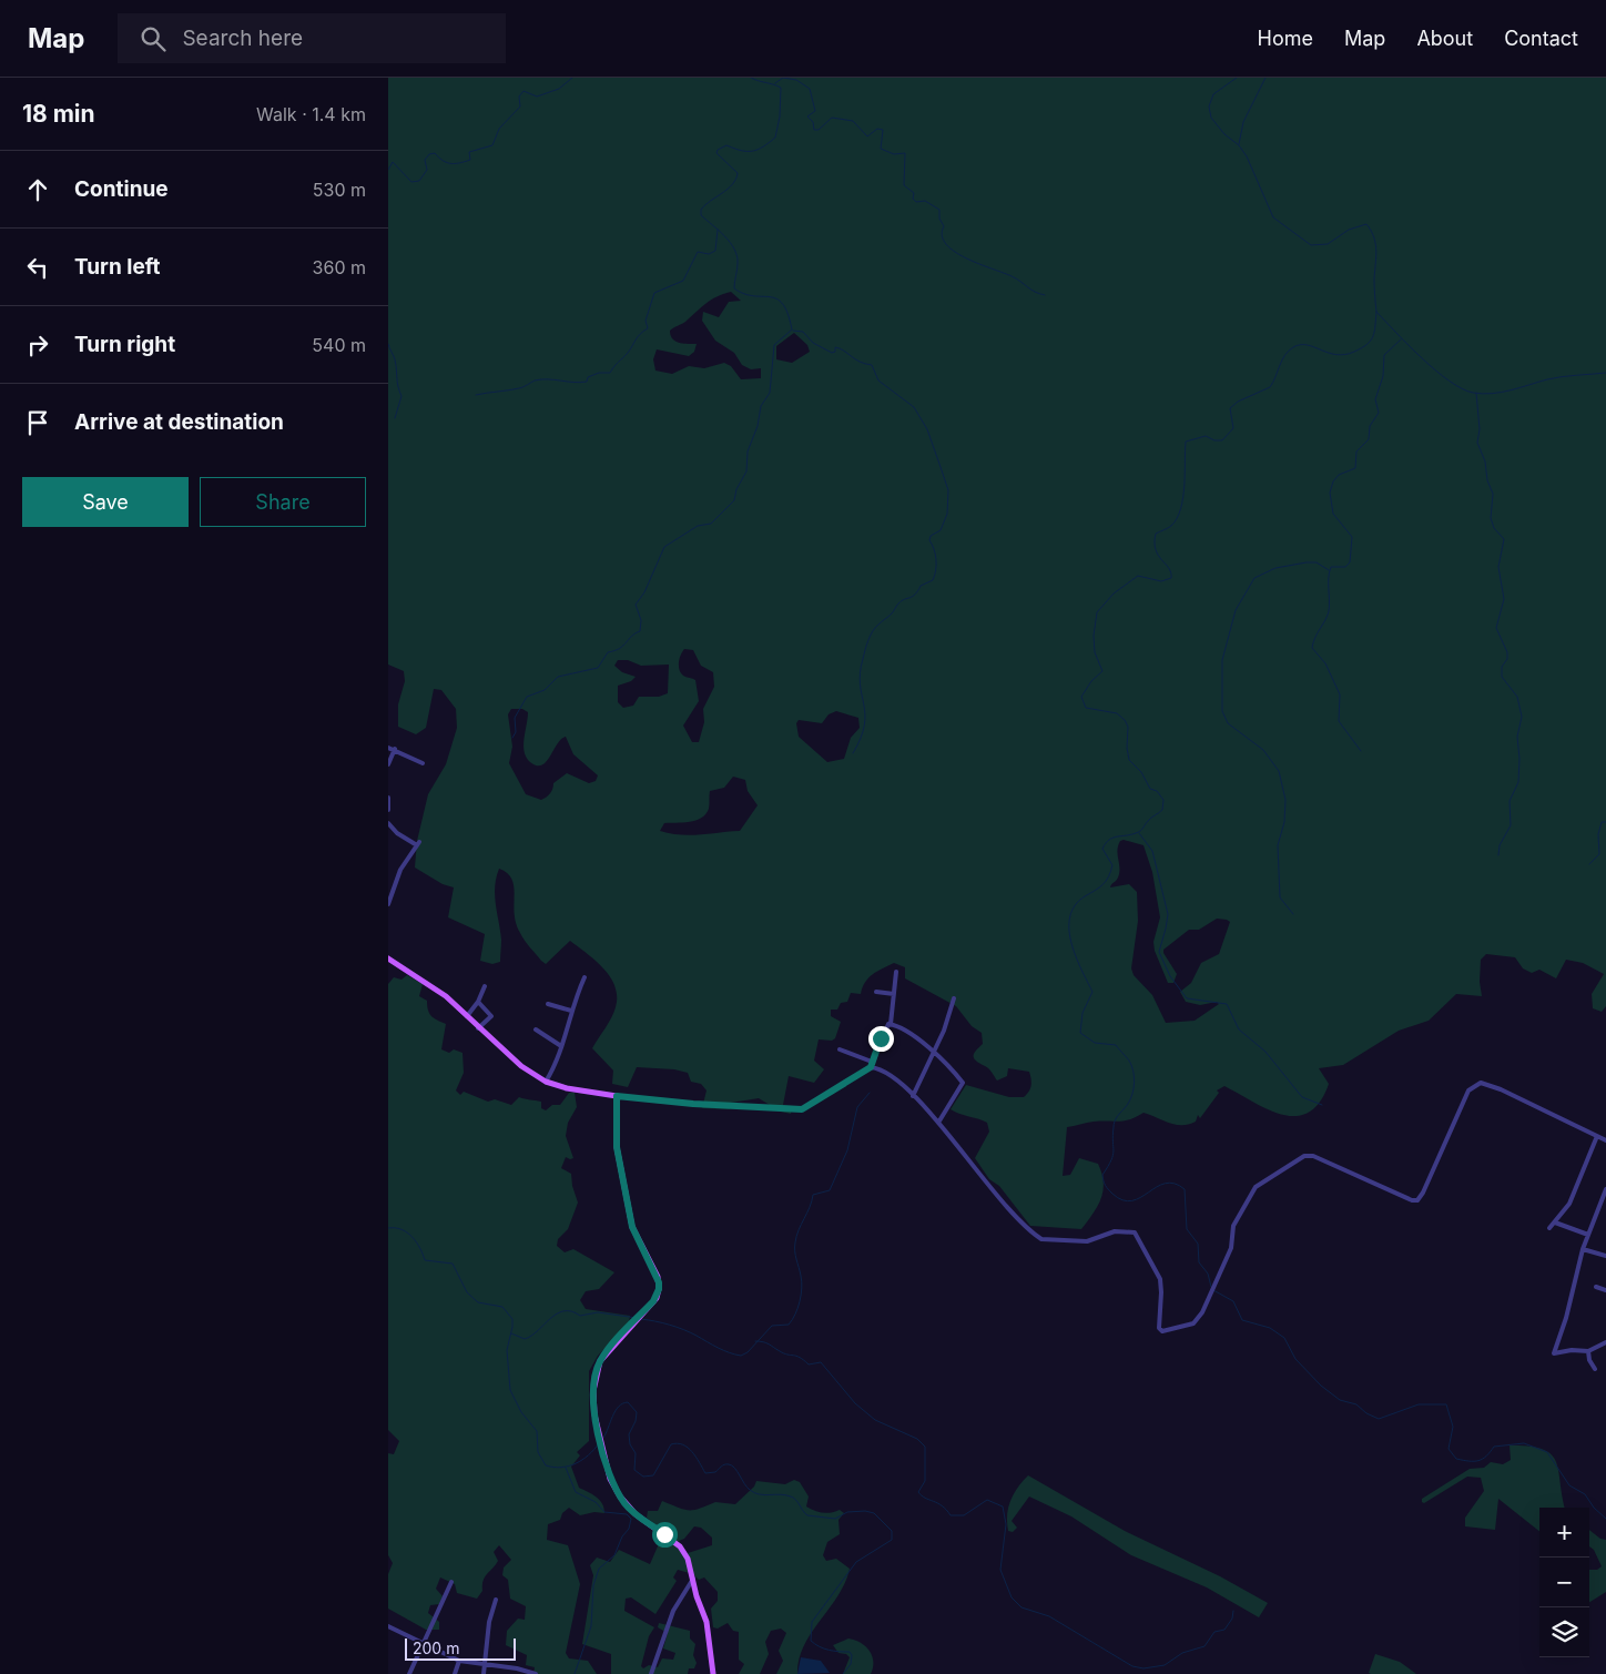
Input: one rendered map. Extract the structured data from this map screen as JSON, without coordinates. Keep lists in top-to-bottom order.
{
  "scale_bar": "200 m",
  "page": {
    "header": "Map",
    "search": "Search here",
    "nav": [
      "Home",
      "Map",
      "About",
      "Contact"
    ],
    "heading": ["18 min", "Walk · 1.4 km"],
    "list": [
      ["Continue", "530 m"],
      ["Turn left", "360 m"],
      ["Turn right", "540 m"],
      "Arrive at destination"
    ],
    "buttons": ["Save", "Share"],
    "map_buttons": ["+", "−"],
    "scale": "200 m"
  }
}
